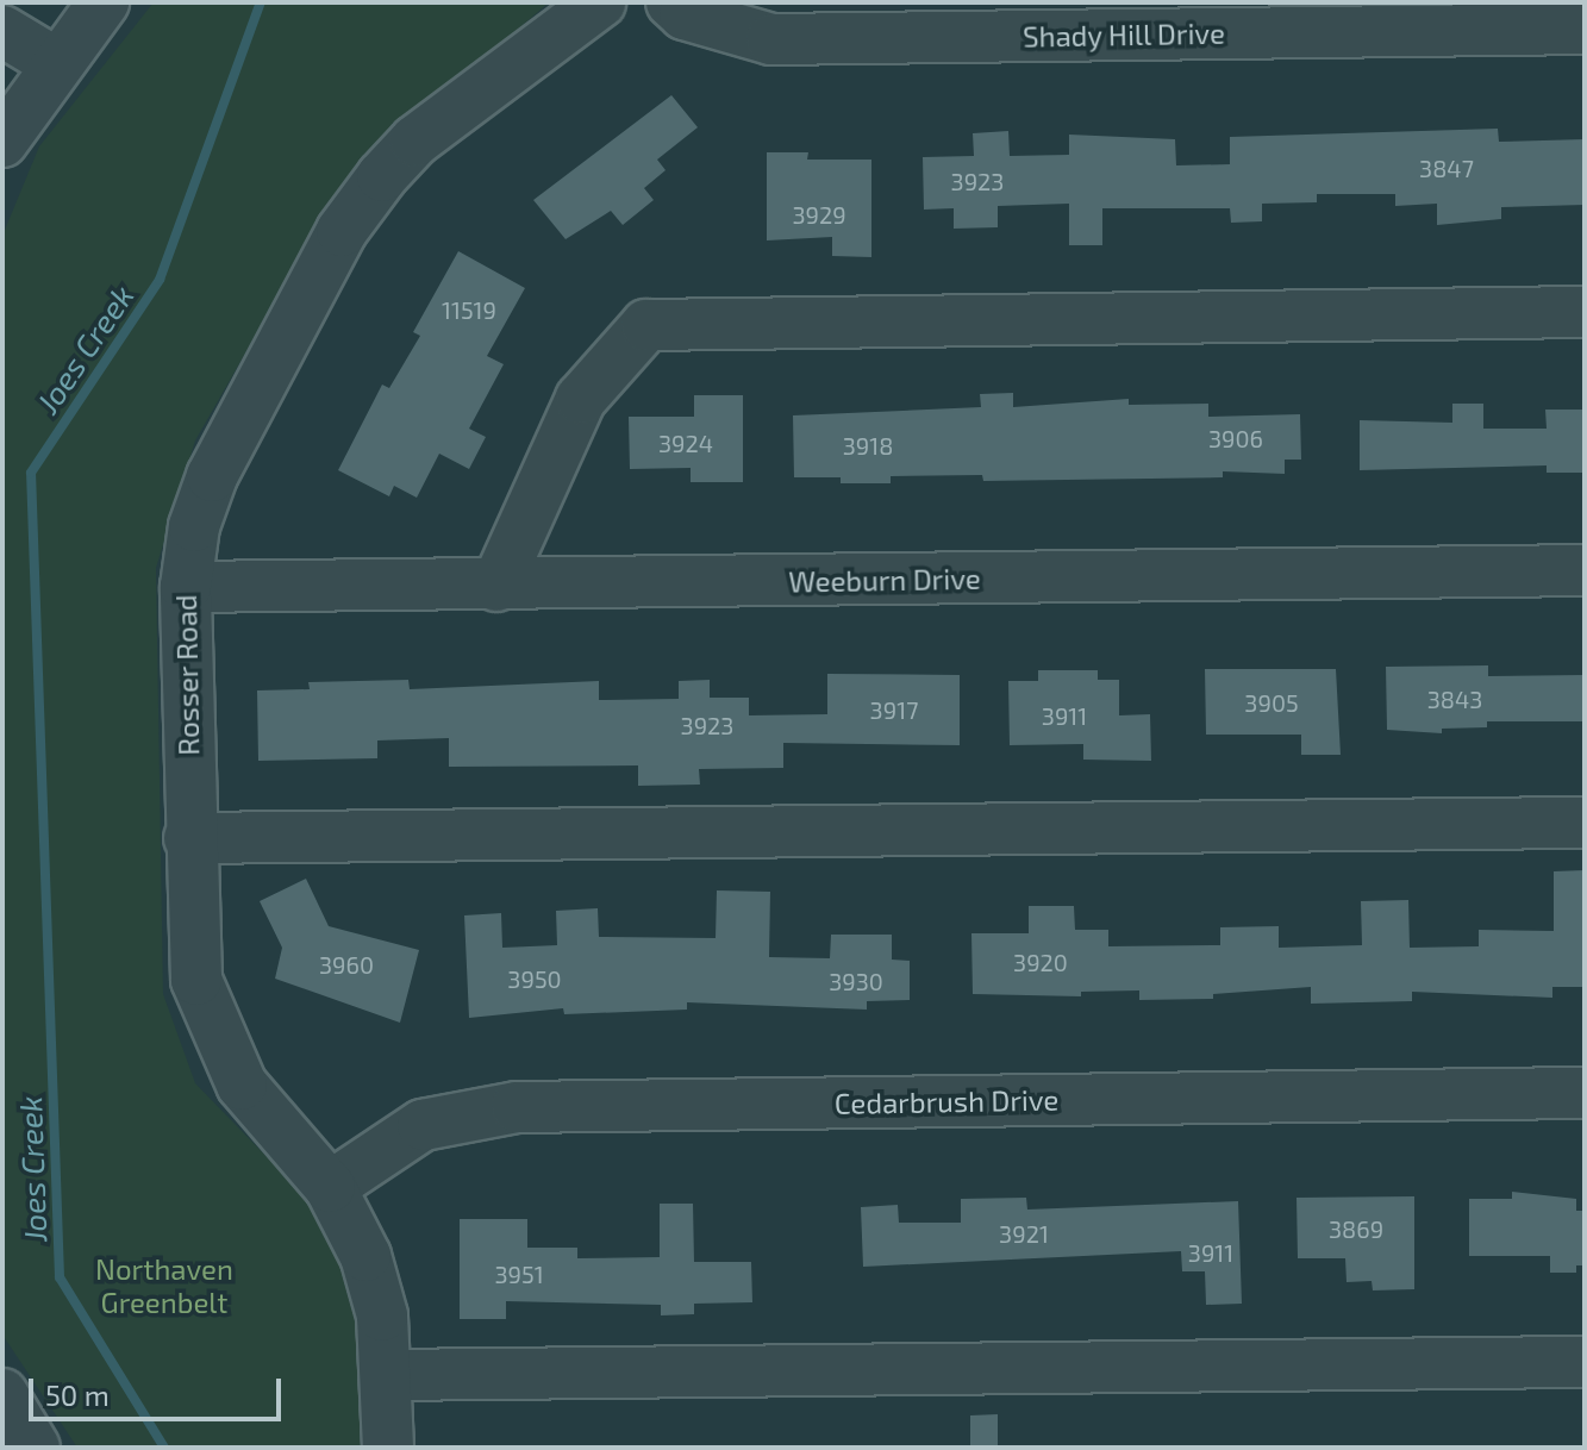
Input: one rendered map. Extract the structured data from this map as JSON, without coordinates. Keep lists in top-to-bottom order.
{
  "streets": {
    "street": [
      "Shady Hill Drive",
      "Weeburn Drive",
      "Rosser Road",
      "Cedarbrush Drive"
    ]
  },
  "crossings": [
    ["Weeburn Drive", "Rosser Road"],
    ["Rosser Road", "Cedarbrush Drive"]
  ],
  "water": ["Joes Creek"],
  "parks": ["Northaven Greenbelt"],
  "house_numbers": [
    "3847",
    "3923",
    "3929",
    "11519",
    "3906",
    "3924",
    "3918",
    "3843",
    "3905",
    "3917",
    "3911",
    "3923",
    "3920",
    "3960",
    "3950",
    "3930",
    "3869",
    "3921",
    "3911",
    "3951"
  ],
  "scale_bar": "50 m"
}
